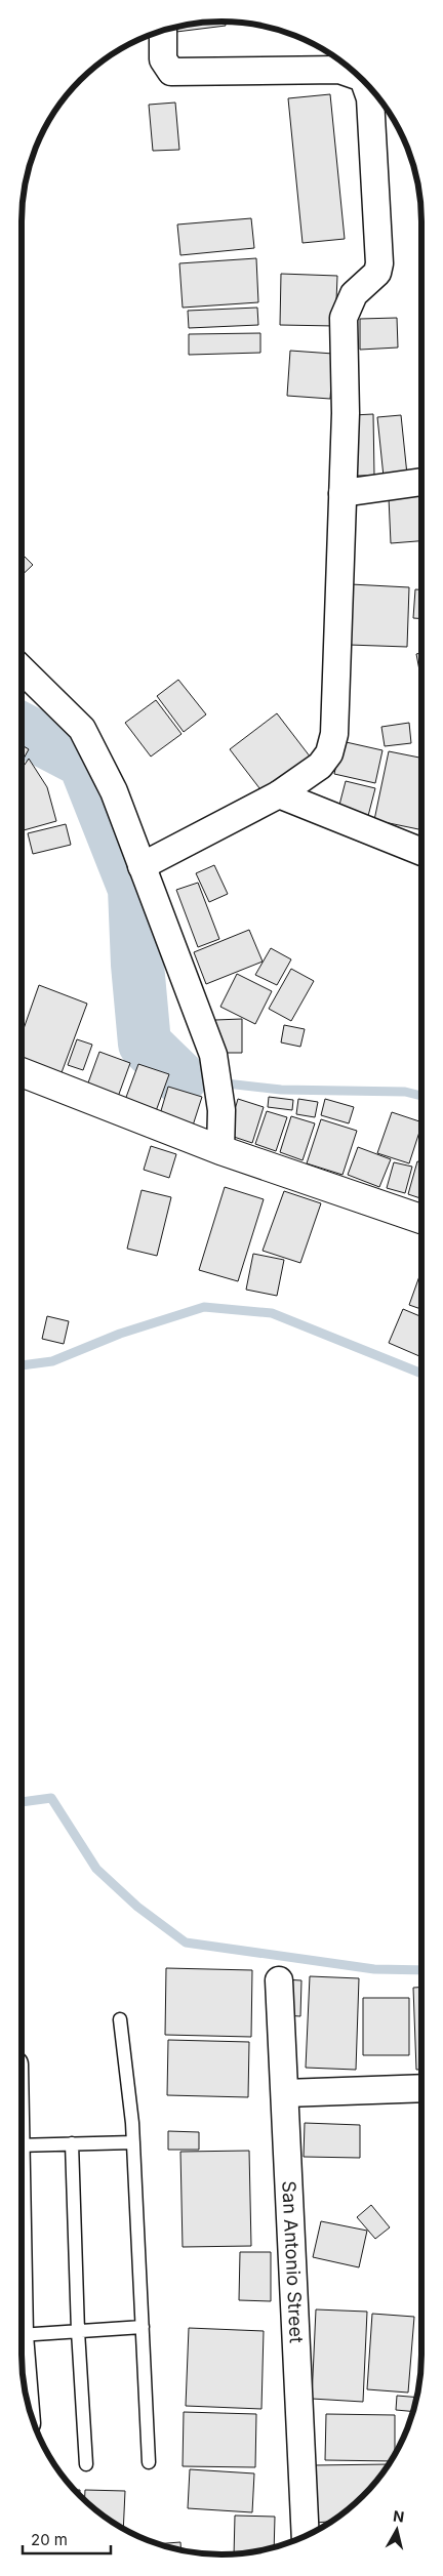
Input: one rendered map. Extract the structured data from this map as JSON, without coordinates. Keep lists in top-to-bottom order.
{
  "streets": {
    "street": ["San Antonio Street"]
  },
  "scale_bar": "20 m",
  "north": "top"
}
